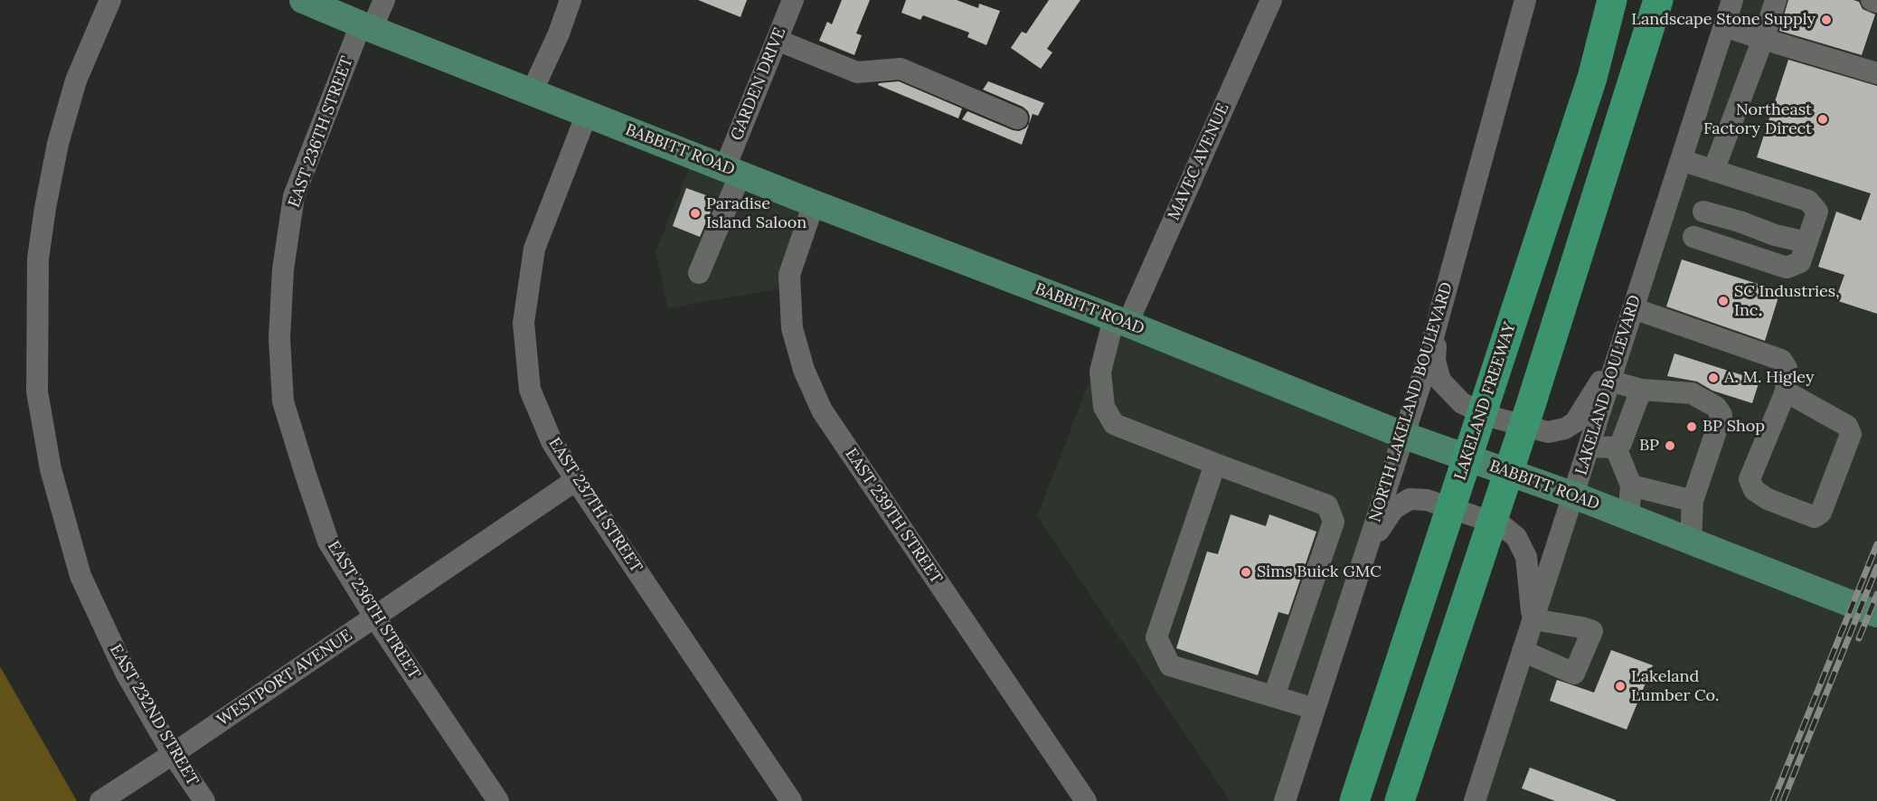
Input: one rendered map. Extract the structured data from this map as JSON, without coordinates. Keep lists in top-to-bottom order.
{
  "streets": {
    "highway": ["LAKELAND FREEWAY"],
    "main road": ["BABBITT ROAD"],
    "street": [
      "GARDEN DRIVE",
      "EAST 236TH STREET",
      "MAVEC AVENUE",
      "LAKELAND BOULEVARD",
      "NORTH LAKELAND BOULEVARD",
      "EAST 237TH STREET",
      "EAST 239TH STREET",
      "WESTPORT AVENUE",
      "EAST 232ND STREET"
    ]
  },
  "crossings": [
    ["GARDEN DRIVE", "BABBITT ROAD"],
    ["EAST 236TH STREET", "BABBITT ROAD"],
    ["EAST 236TH STREET", "WESTPORT AVENUE"],
    ["BABBITT ROAD", "MAVEC AVENUE"],
    ["BABBITT ROAD", "LAKELAND BOULEVARD"],
    ["BABBITT ROAD", "NORTH LAKELAND BOULEVARD"],
    ["BABBITT ROAD", "EAST 237TH STREET"],
    ["BABBITT ROAD", "EAST 239TH STREET"],
    ["EAST 237TH STREET", "WESTPORT AVENUE"],
    ["WESTPORT AVENUE", "EAST 232ND STREET"]
  ],
  "places": [
    "Landscape Stone Supply",
    "Northeast Factory Direct",
    "Paradise Island Saloon",
    "SC Industries, Inc.",
    "A. M. Higley",
    "BP Shop",
    "BP",
    "Sims Buick GMC",
    "Lakeland Lumber Co."
  ]
}
